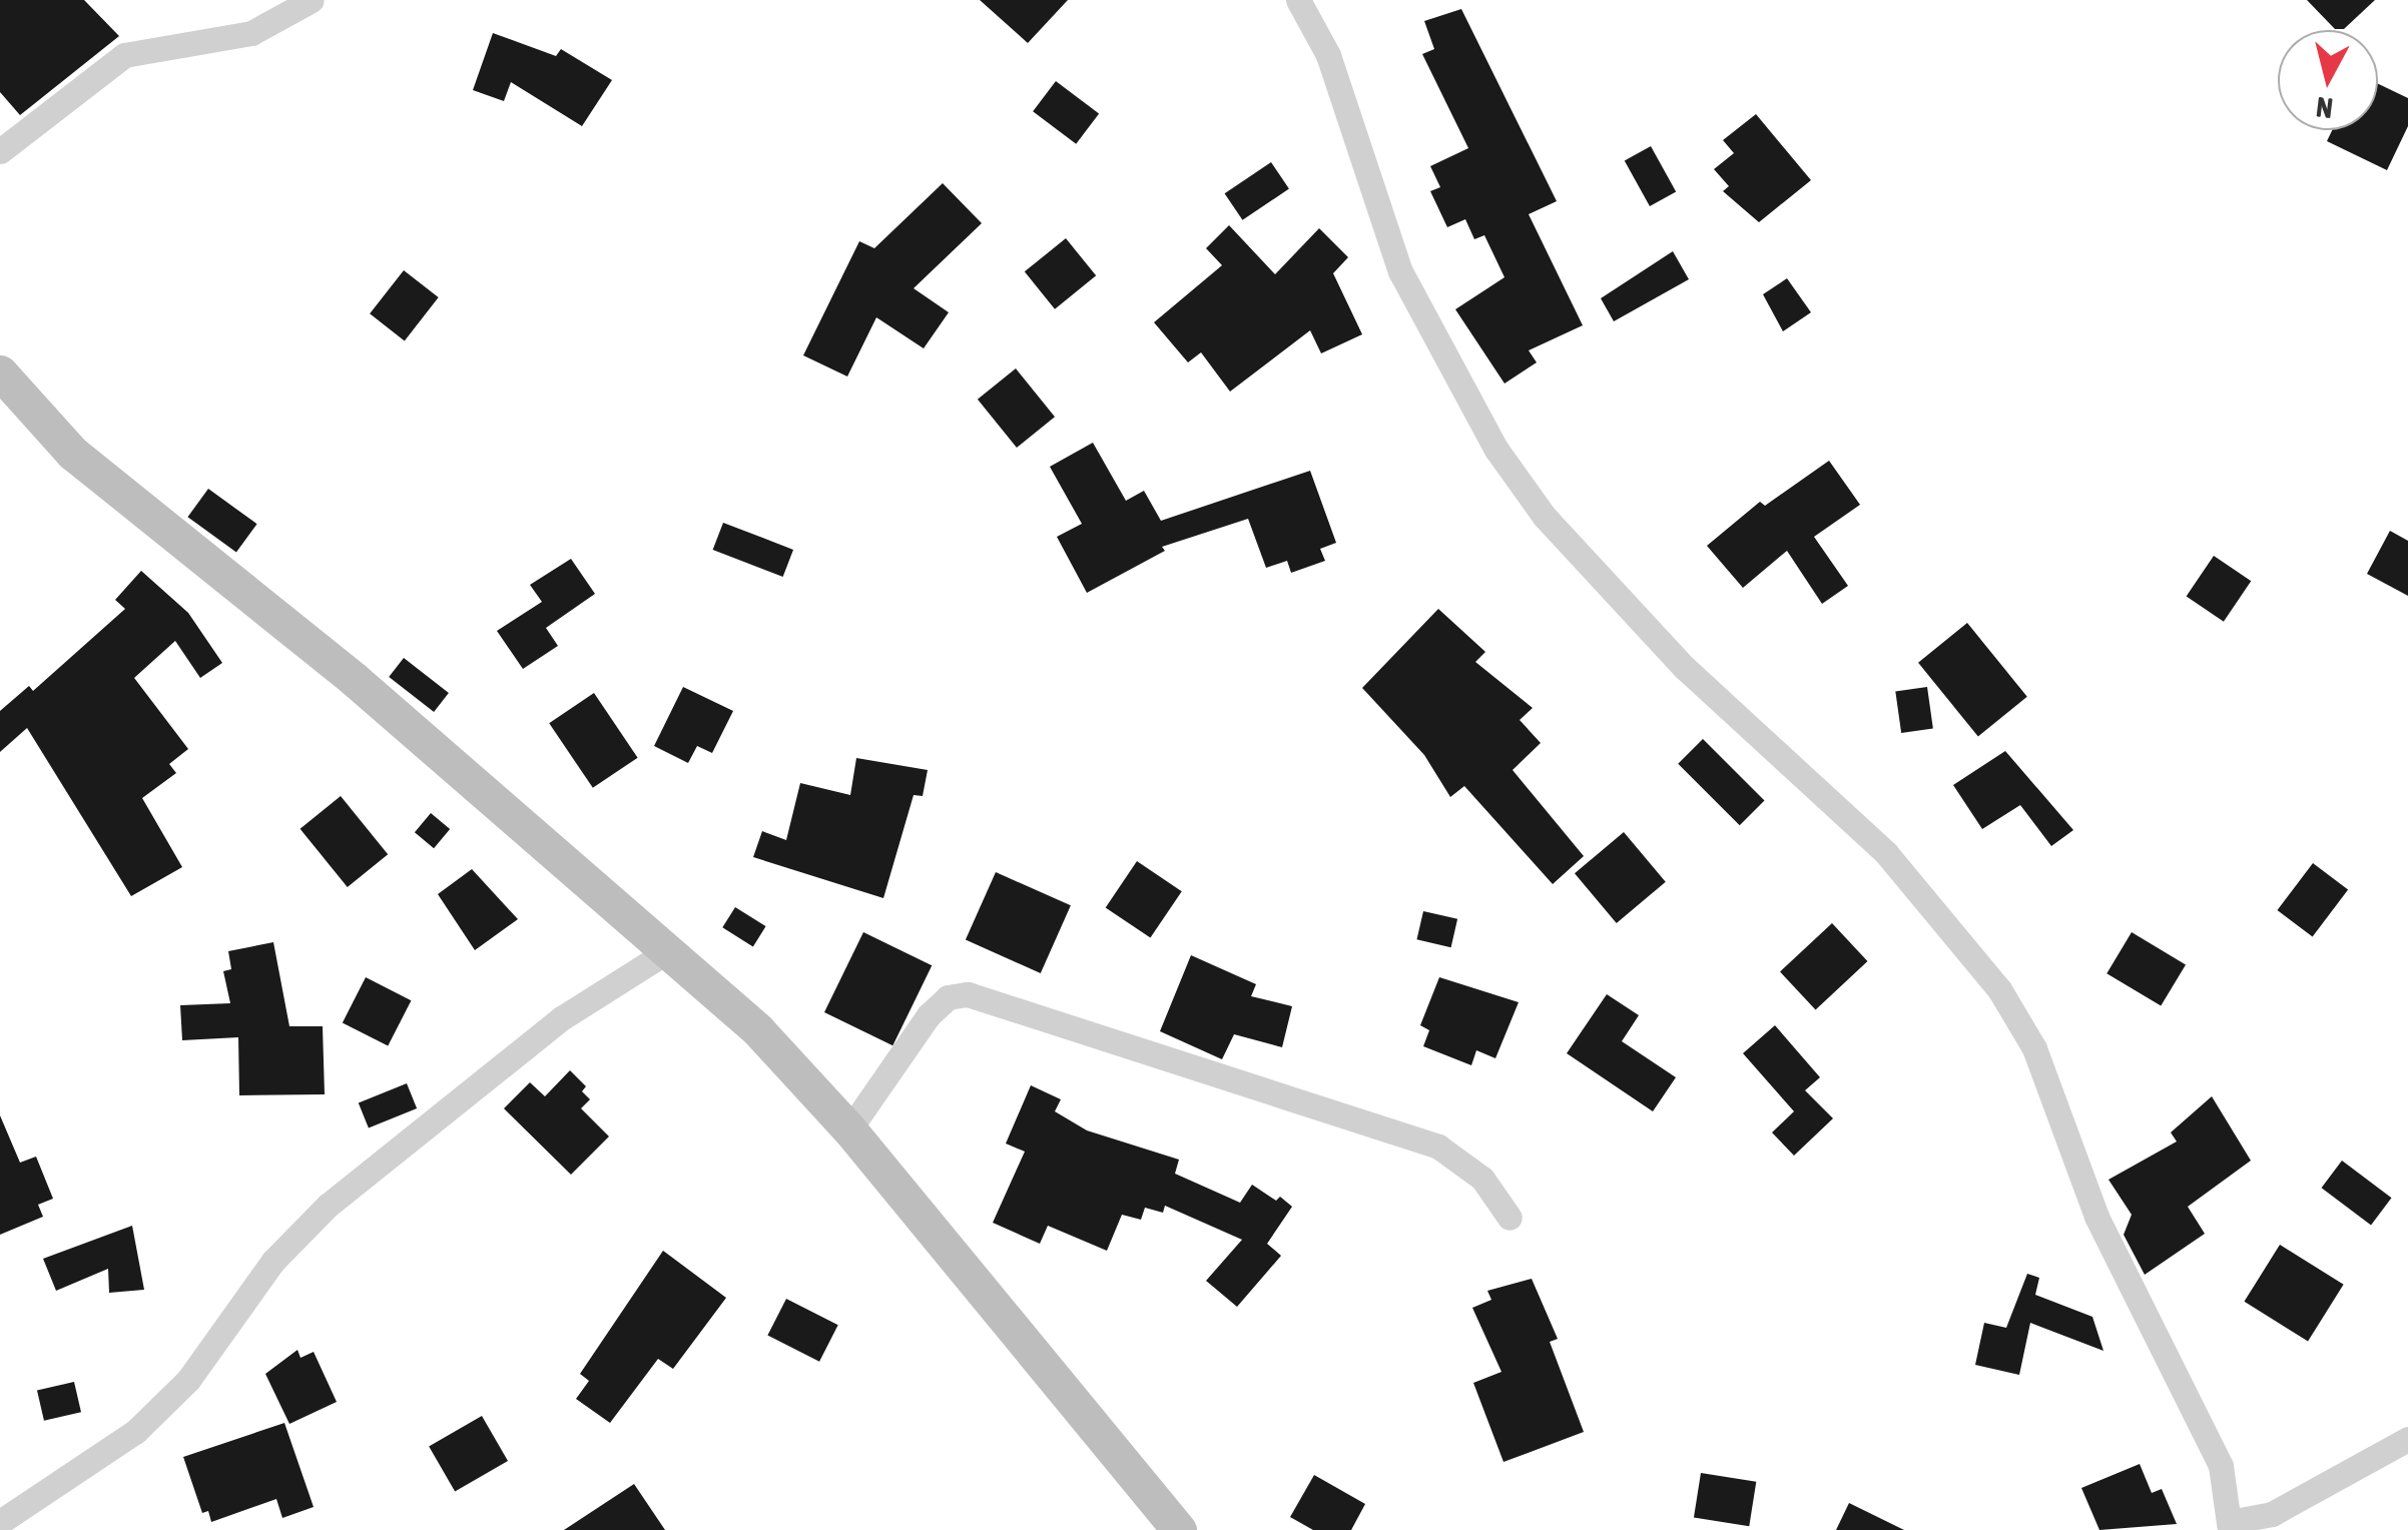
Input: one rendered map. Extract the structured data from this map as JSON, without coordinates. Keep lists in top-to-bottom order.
{
  "north": "bottom"
}
